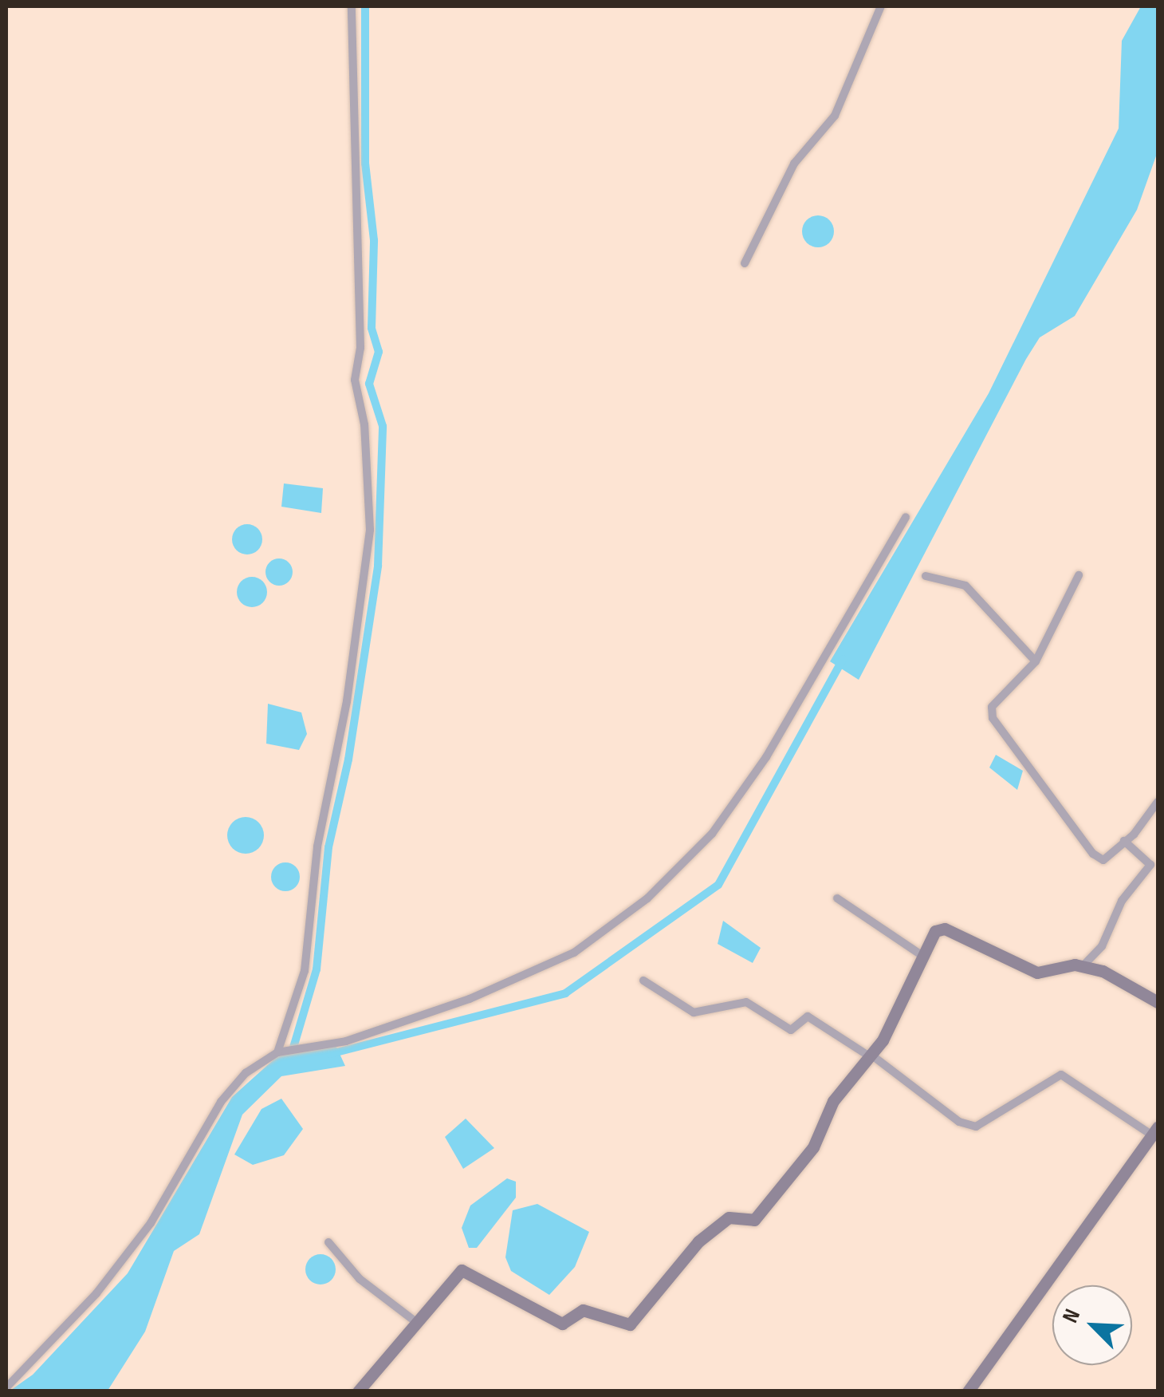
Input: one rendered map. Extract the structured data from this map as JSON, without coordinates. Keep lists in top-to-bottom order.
{
  "north": "top left"
}
